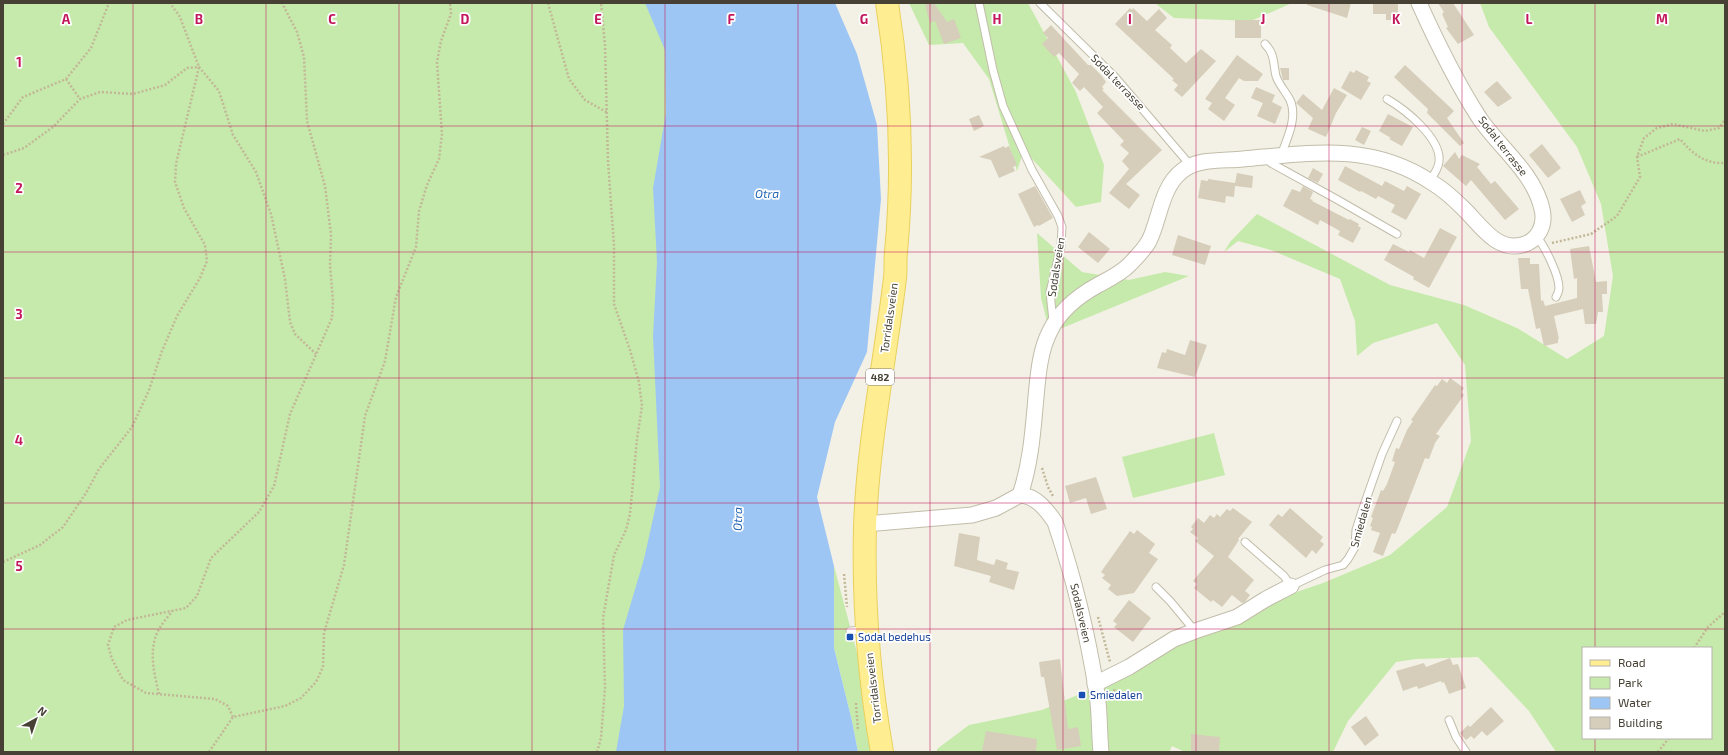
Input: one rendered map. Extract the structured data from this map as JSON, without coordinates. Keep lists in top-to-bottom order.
{
  "streets": {
    "main road": ["Torridalsveien", "482"],
    "street": ["Sødal terrasse", "Sødalsveien", "Smiedalen"]
  },
  "crossings": [
    ["Sødalsveien", "Smiedalen"]
  ],
  "water": ["Otra"],
  "places": {
    "transit": ["Sødal bedehus", "Smiedalen"]
  },
  "legend": [
    "Road",
    "Park",
    "Water",
    "Building"
  ],
  "north": "top right",
  "grid": {
    "columns": [
      "A",
      "B",
      "C",
      "D",
      "E",
      "F",
      "G",
      "H",
      "I",
      "J",
      "K",
      "L",
      "M"
    ],
    "rows": [
      "1",
      "2",
      "3",
      "4",
      "5"
    ]
  }
}
